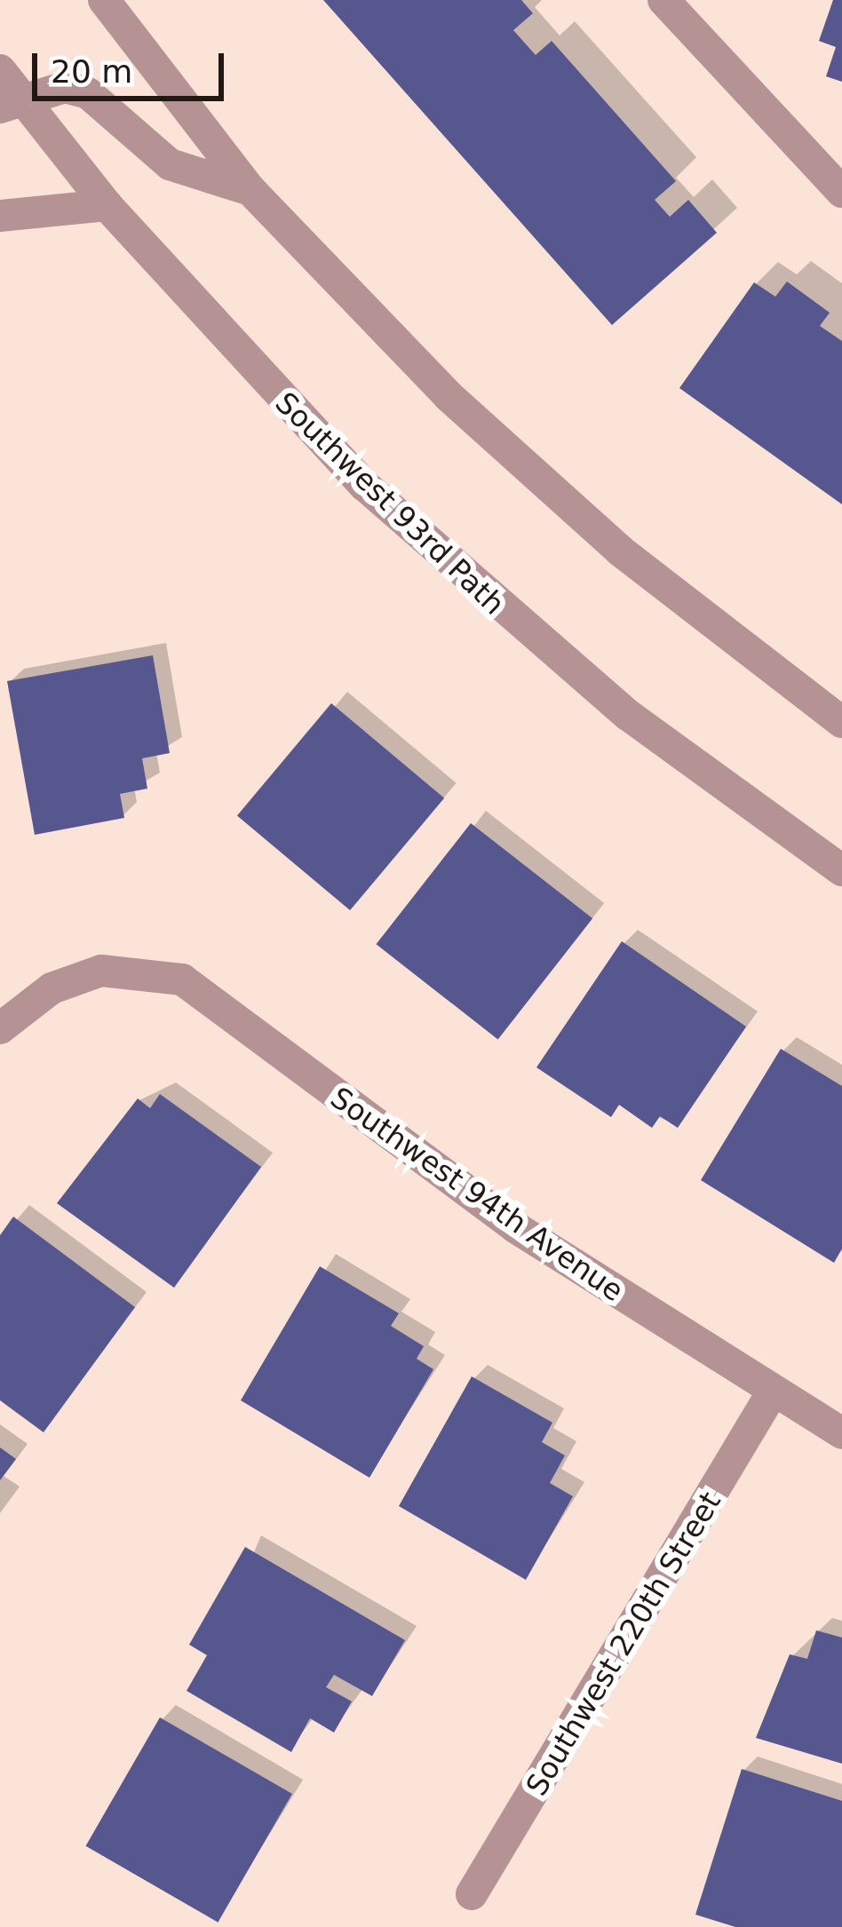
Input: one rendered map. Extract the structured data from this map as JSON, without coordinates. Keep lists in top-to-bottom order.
{
  "streets": {
    "street": ["Southwest 93rd Path", "Southwest 94th Avenue", "Southwest 220th Street"]
  },
  "crossings": [
    ["Southwest 94th Avenue", "Southwest 220th Street"]
  ],
  "scale_bar": "20 m"
}
